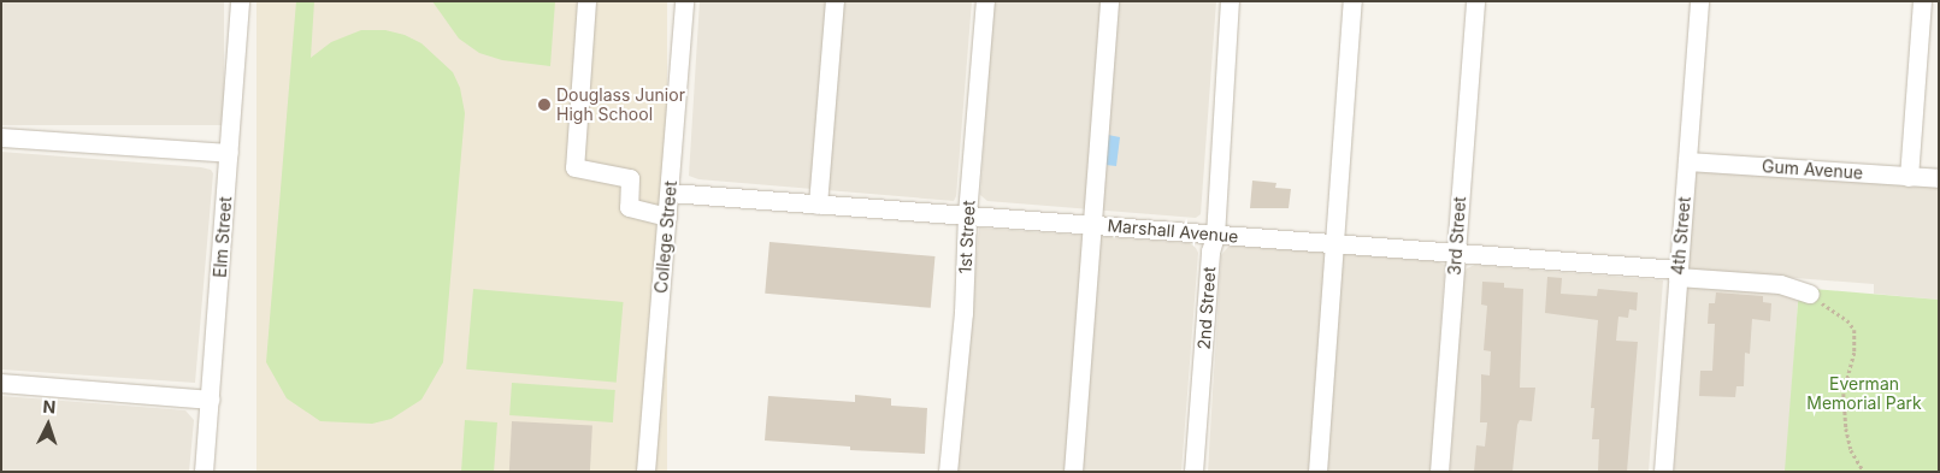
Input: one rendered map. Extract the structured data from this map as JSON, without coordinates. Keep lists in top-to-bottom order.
{
  "streets": {
    "street": [
      "Gum Avenue",
      "Marshall Avenue",
      "3rd Street",
      "4th Street",
      "Elm Street",
      "College Street",
      "1st Street",
      "2nd Street"
    ]
  },
  "crossings": [
    ["Gum Avenue", "4th Street"],
    ["Marshall Avenue", "3rd Street"],
    ["Marshall Avenue", "4th Street"],
    ["Marshall Avenue", "College Street"],
    ["Marshall Avenue", "1st Street"],
    ["Marshall Avenue", "2nd Street"]
  ],
  "parks": ["Everman Memorial Park"],
  "places": ["Douglass Junior High School"],
  "north": "top"
}
